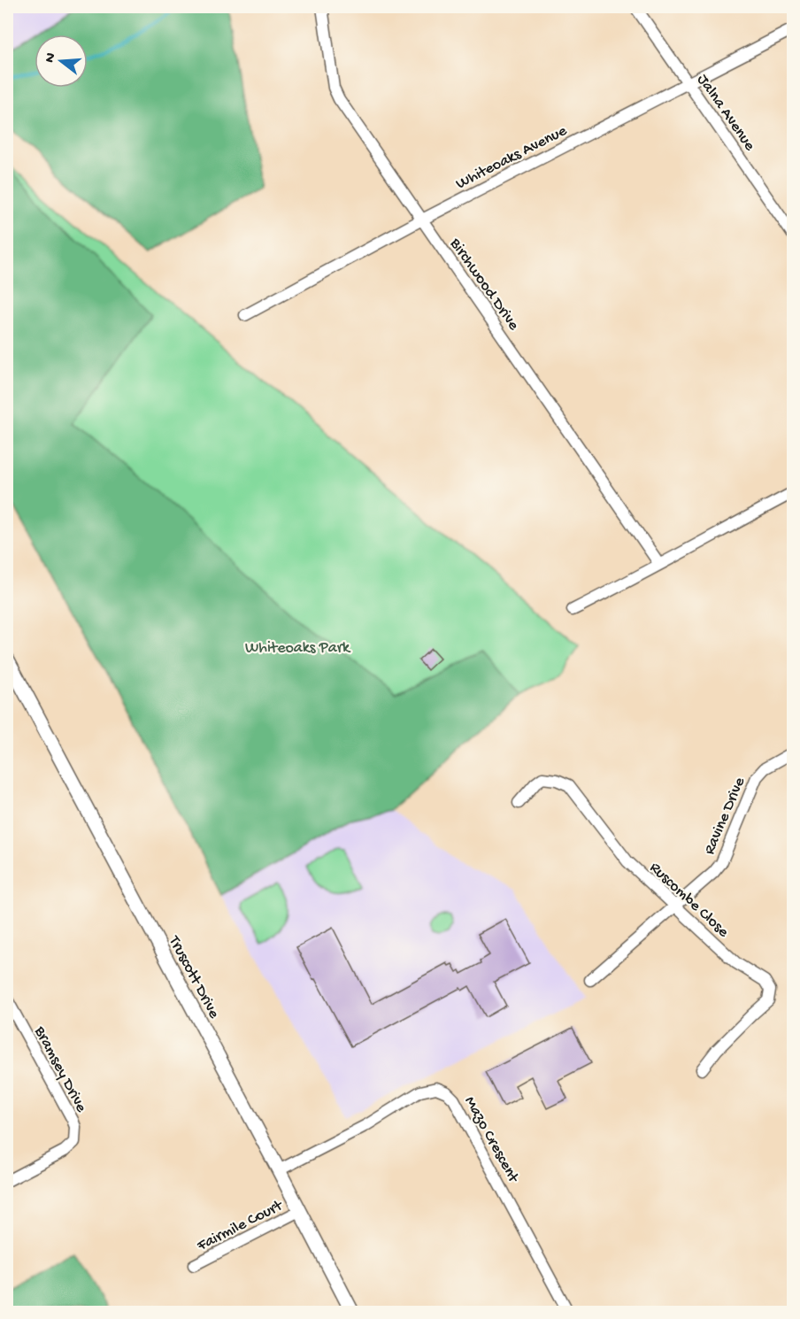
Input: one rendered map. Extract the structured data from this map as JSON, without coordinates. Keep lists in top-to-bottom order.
{
  "streets": {
    "street": [
      "Jalna Avenue",
      "Whiteoaks Avenue",
      "Birchwood Drive",
      "Ravine Drive",
      "Ruscombe Close",
      "Truscott Drive",
      "Bramsey Drive",
      "Mazo Crescent",
      "Fairmile Court"
    ]
  },
  "crossings": [
    ["Jalna Avenue", "Whiteoaks Avenue"],
    ["Whiteoaks Avenue", "Birchwood Drive"],
    ["Ravine Drive", "Ruscombe Close"],
    ["Truscott Drive", "Mazo Crescent"],
    ["Truscott Drive", "Fairmile Court"]
  ],
  "parks": ["Whiteoaks Park"],
  "north": "left"
}
